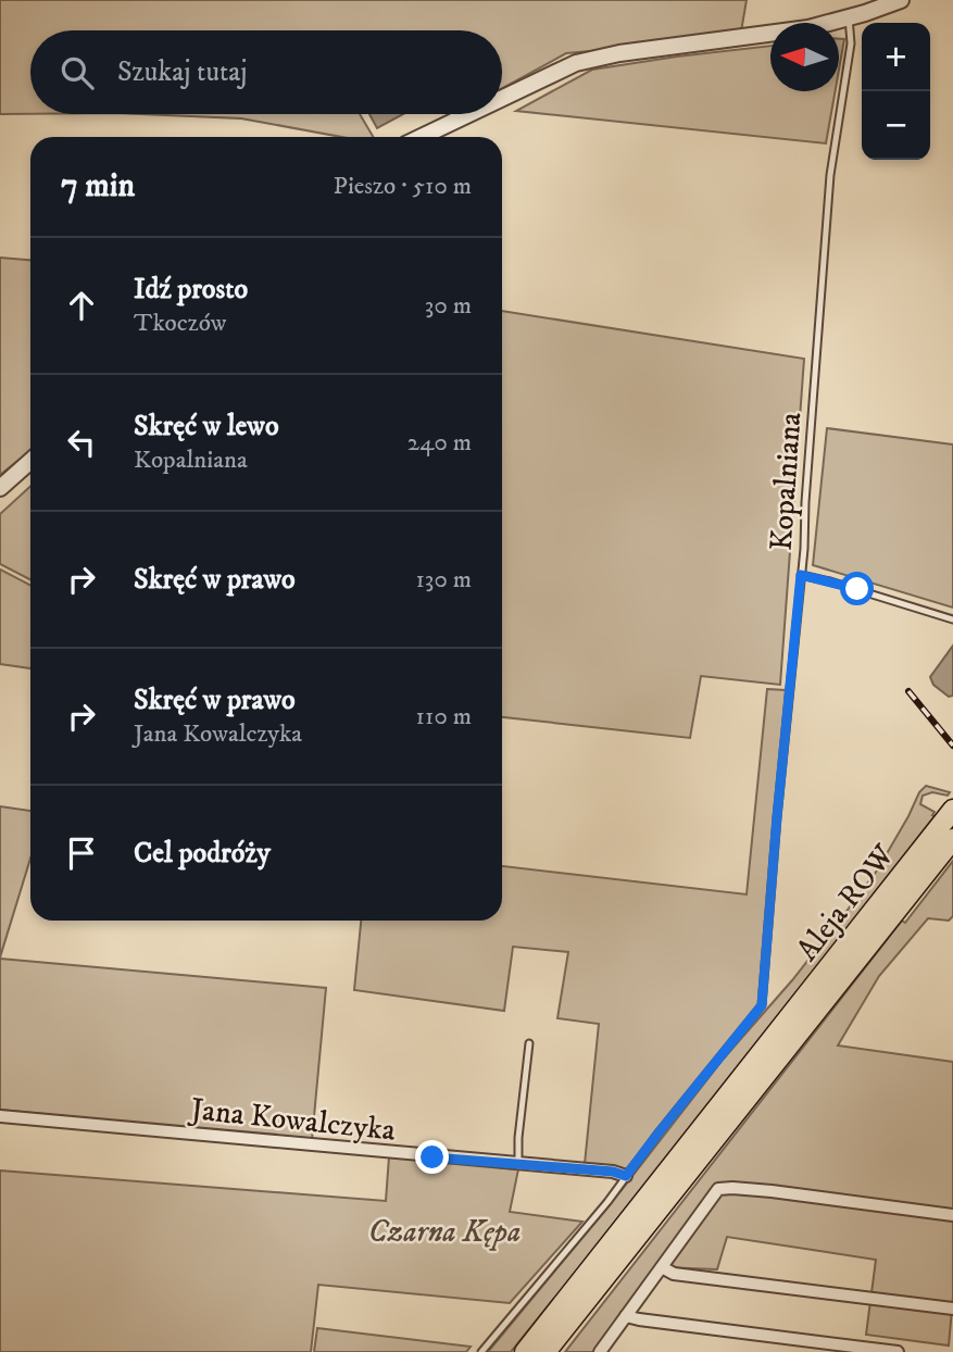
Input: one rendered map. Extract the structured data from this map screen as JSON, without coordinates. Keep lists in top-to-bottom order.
{
  "streets": {
    "main road": ["Aleja ROW"],
    "street": ["Jana Kowalczyka"],
    "lane": ["Kopalniana"]
  },
  "crossings": [
    ["Kopalniana", "Jana Kowalczyka"]
  ],
  "parks": ["Czarna Kępa"],
  "north": "left",
  "page": {
    "map_buttons": ["+", "−"],
    "search": "Szukaj tutaj",
    "heading": ["7 min", "Pieszo · 510 m"],
    "list": [
      ["Idź prosto", "Tkoczów", "30 m"],
      ["Skręć w lewo", "Kopalniana", "240 m"],
      ["Skręć w prawo", "130 m"],
      ["Skręć w prawo", "Jana Kowalczyka", "110 m"],
      "Cel podróży"
    ]
  }
}
